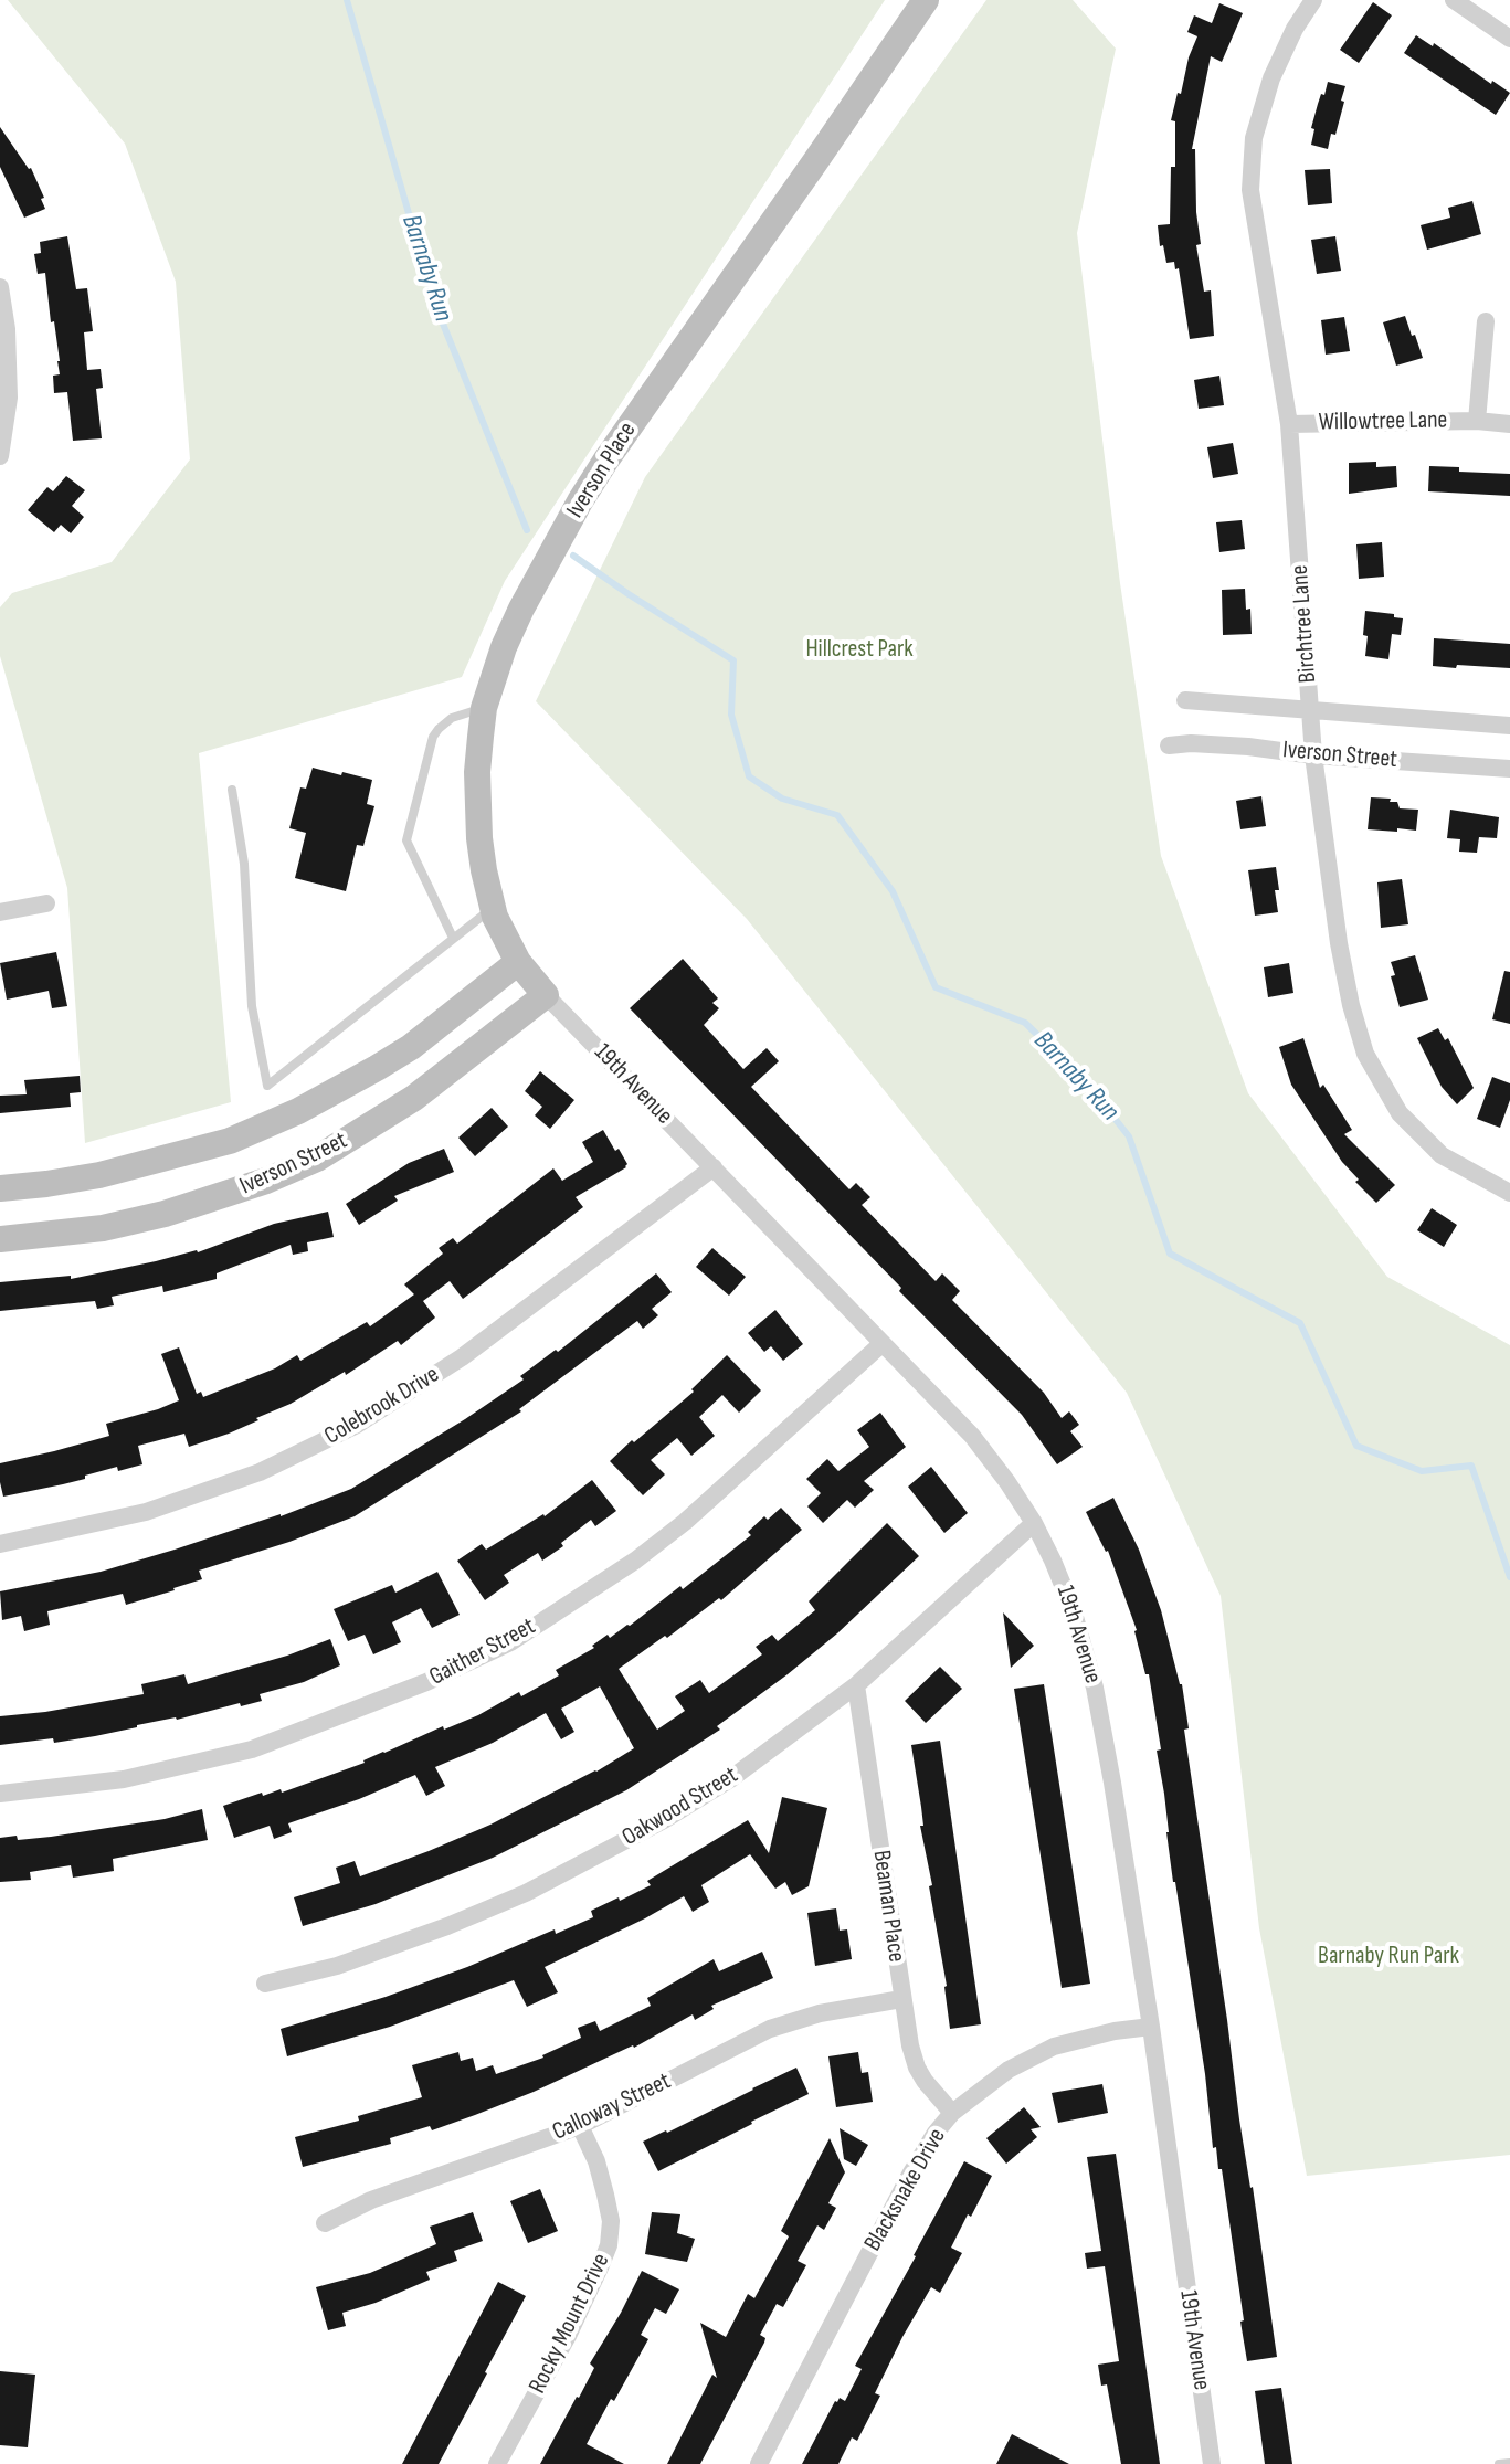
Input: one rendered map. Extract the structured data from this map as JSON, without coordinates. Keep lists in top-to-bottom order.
{
  "streets": {
    "main road": ["Iverson Place", "Iverson Street"],
    "street": [
      "Willowtree Lane",
      "Birchtree Lane",
      "19th Avenue",
      "Colebrook Drive",
      "Gaither Street",
      "Oakwood Street",
      "Beaman Place",
      "Calloway Street",
      "Blacksnake Drive",
      "Rocky Mount Drive"
    ]
  },
  "crossings": [
    ["Willowtree Lane", "Birchtree Lane"],
    ["Iverson Place", "Iverson Street"],
    ["Iverson Place", "19th Avenue"],
    ["Birchtree Lane", "Iverson Street"],
    ["Iverson Street", "19th Avenue"],
    ["19th Avenue", "Colebrook Drive"],
    ["19th Avenue", "Gaither Street"],
    ["19th Avenue", "Oakwood Street"],
    ["19th Avenue", "Blacksnake Drive"],
    ["Oakwood Street", "Beaman Place"],
    ["Beaman Place", "Calloway Street"],
    ["Beaman Place", "Blacksnake Drive"],
    ["Calloway Street", "Rocky Mount Drive"]
  ],
  "water": ["Barnaby Run"],
  "parks": ["Hillcrest Park", "Barnaby Run Park"]
}
